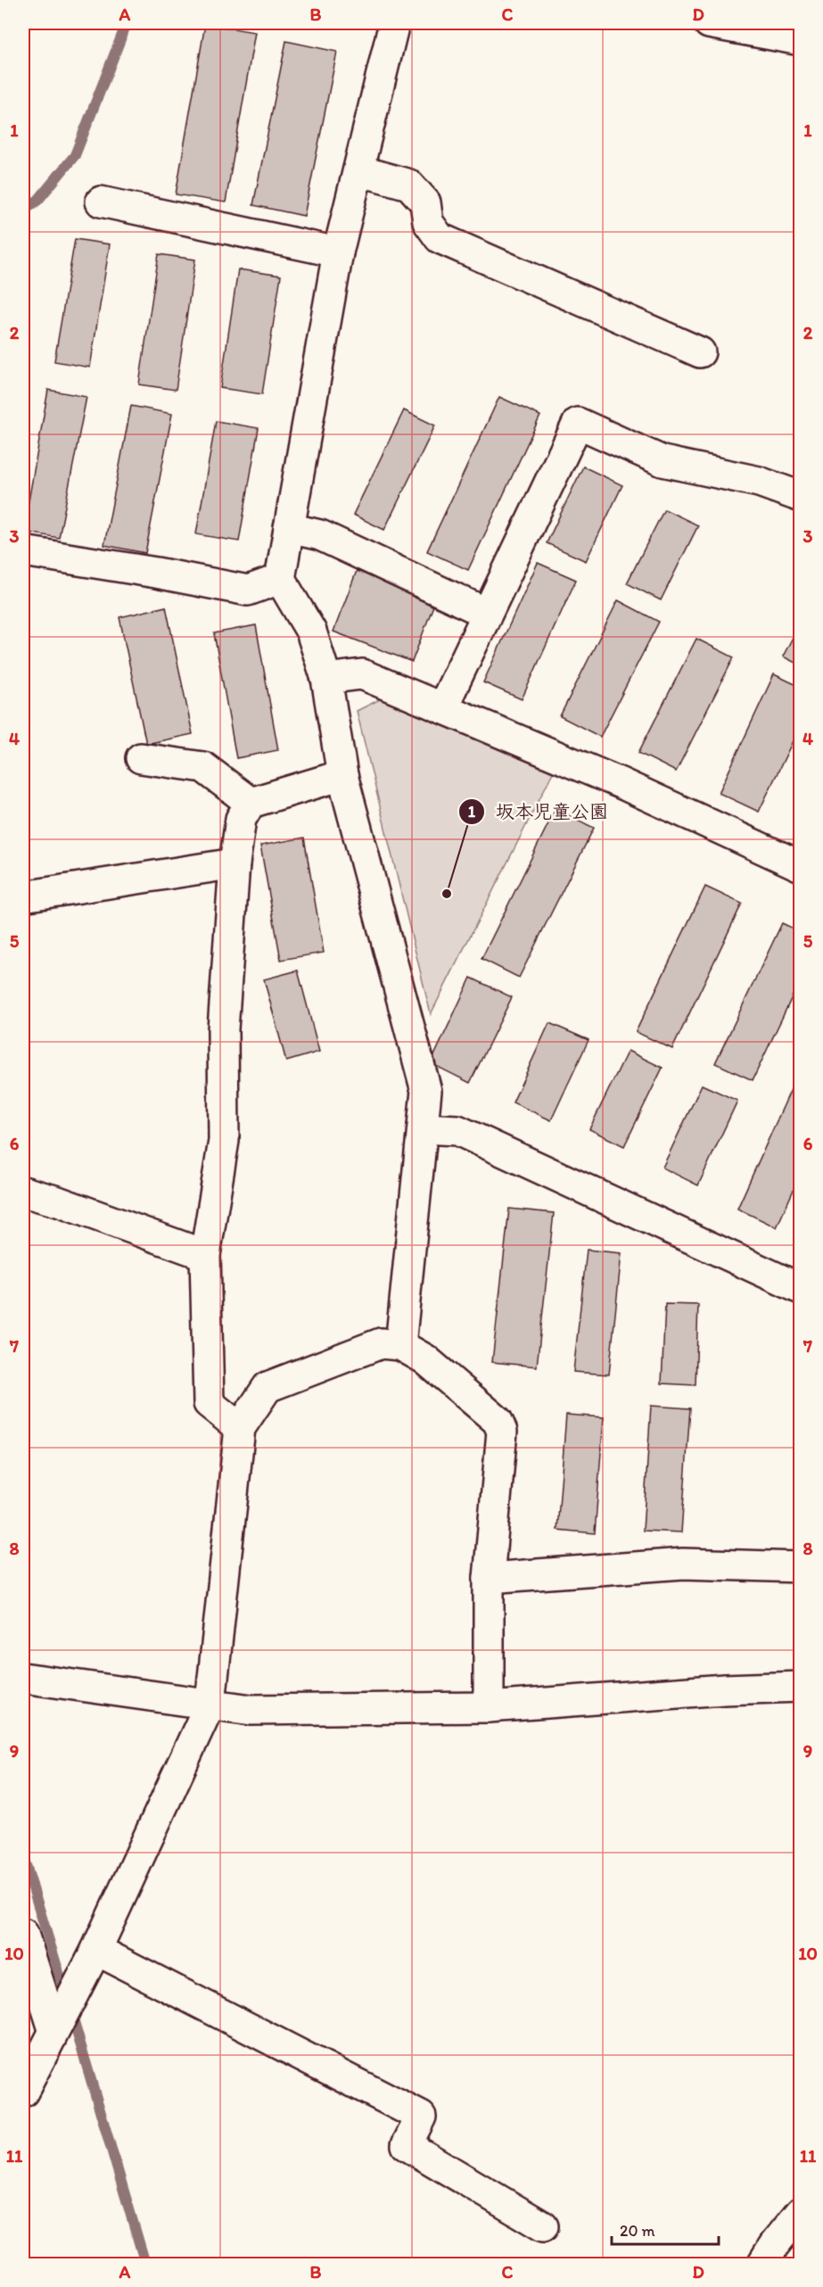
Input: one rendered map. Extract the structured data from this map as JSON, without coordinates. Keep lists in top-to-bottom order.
{
  "places": ["坂本児童公園"],
  "scale_bar": "20 m",
  "grid": {
    "columns": [
      "A",
      "B",
      "C",
      "D"
    ],
    "rows": [
      "1",
      "2",
      "3",
      "4",
      "5",
      "6",
      "7",
      "8",
      "9",
      "10",
      "11"
    ]
  }
}
